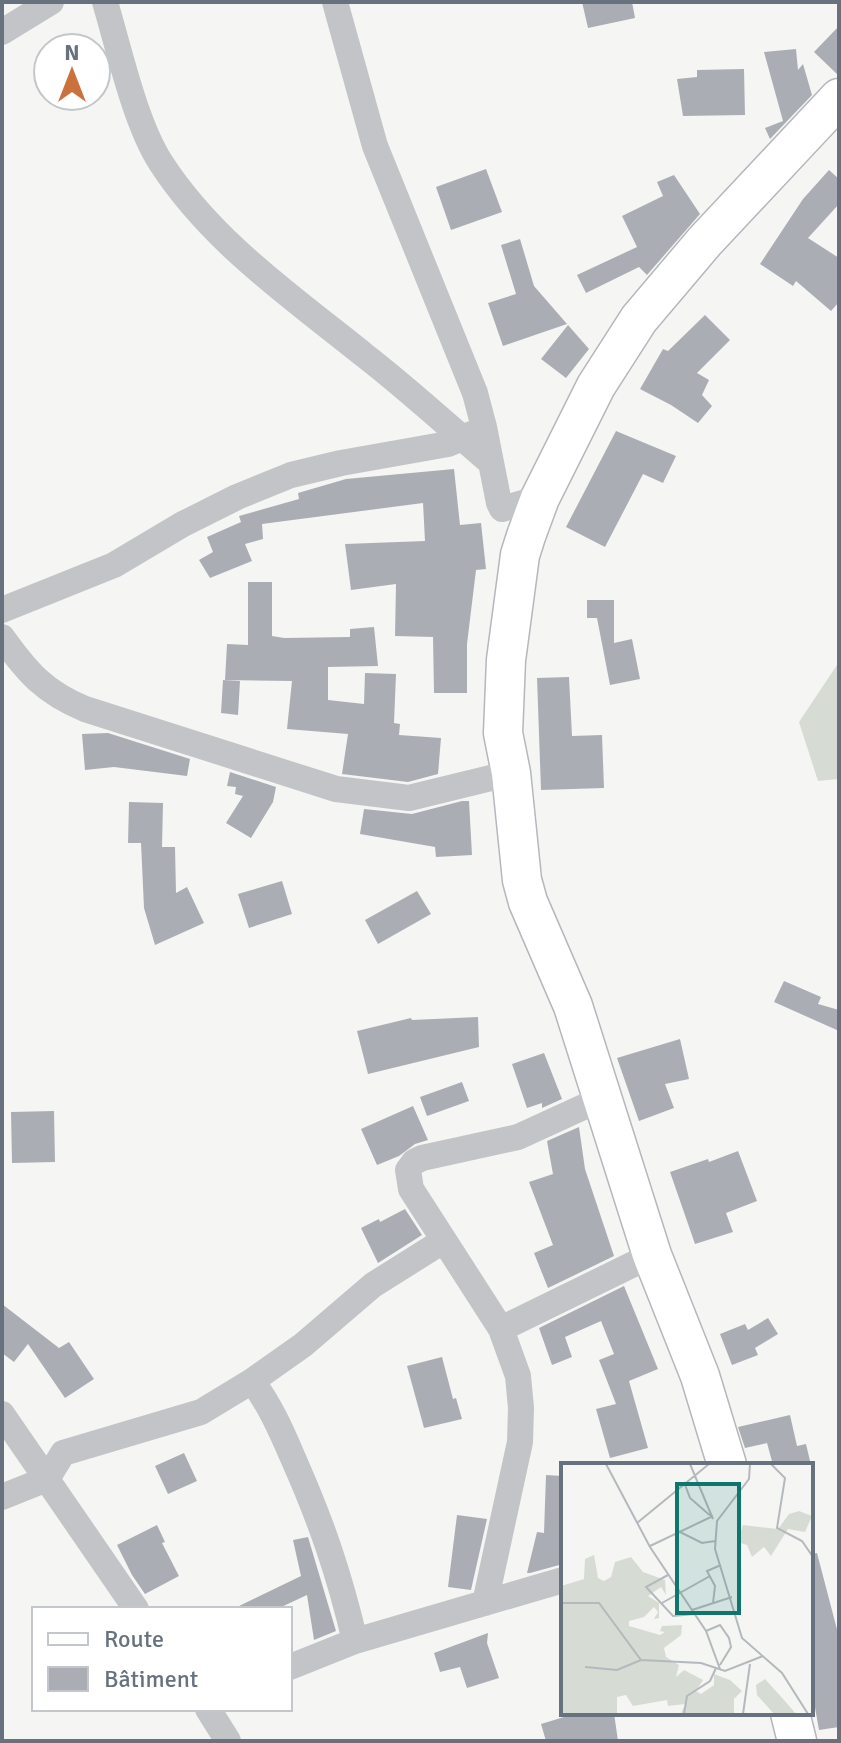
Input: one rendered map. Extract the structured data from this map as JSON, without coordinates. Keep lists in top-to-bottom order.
{
  "legend": ["Route", "Bâtiment"],
  "north": "top"
}
